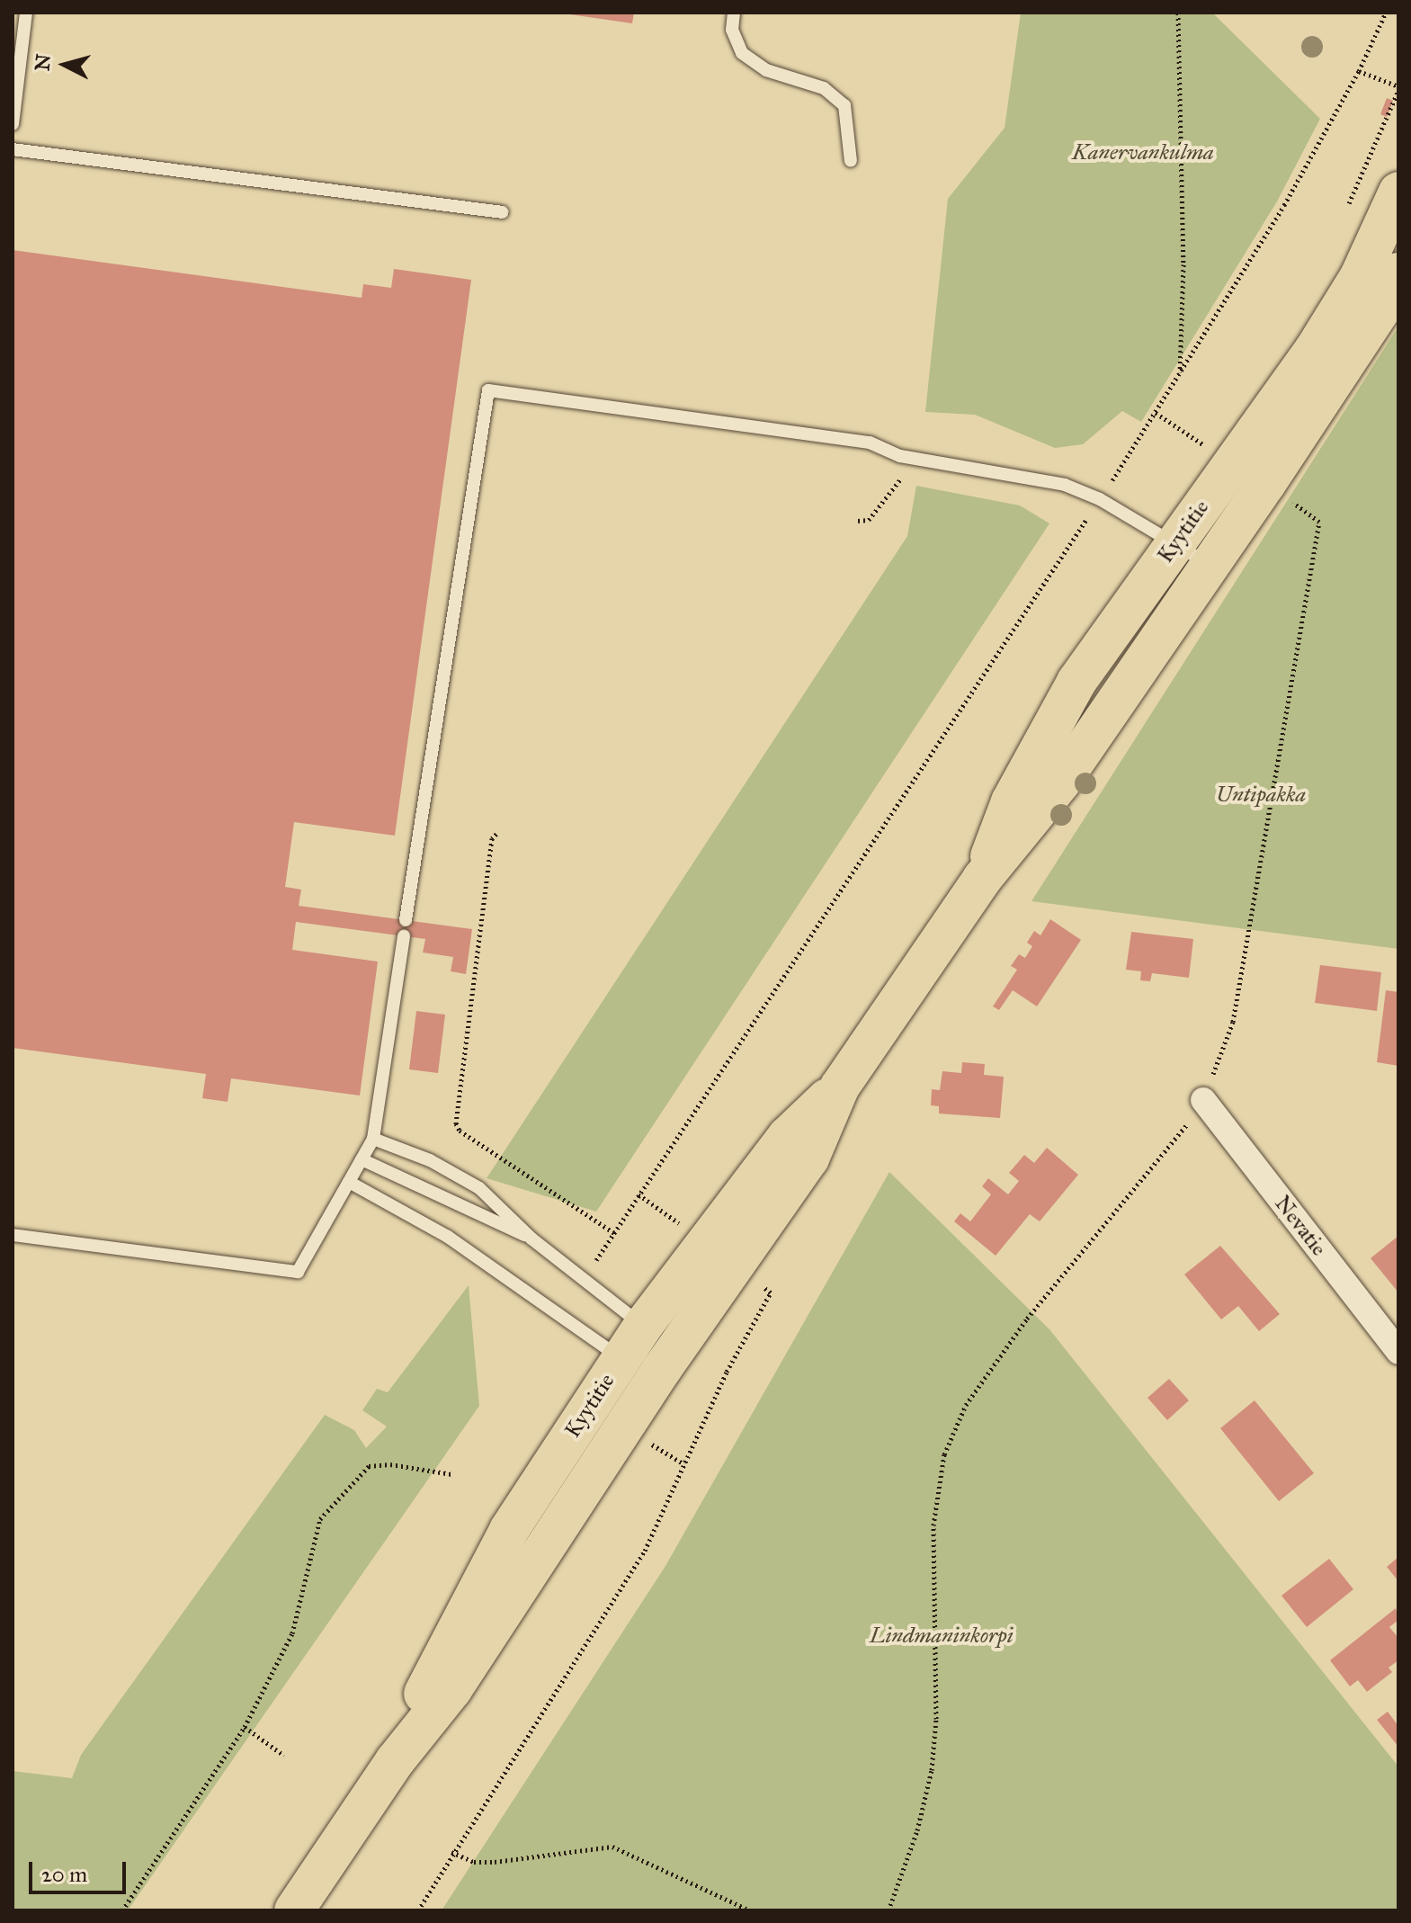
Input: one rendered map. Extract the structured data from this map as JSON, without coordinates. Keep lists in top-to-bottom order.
{
  "streets": {
    "main road": ["Kyytitie"],
    "street": ["Nevatie"]
  },
  "parks": ["Kanervankulma", "Untipakka", "Lindmaninkorpi"],
  "scale_bar": "20 m",
  "north": "left"
}
